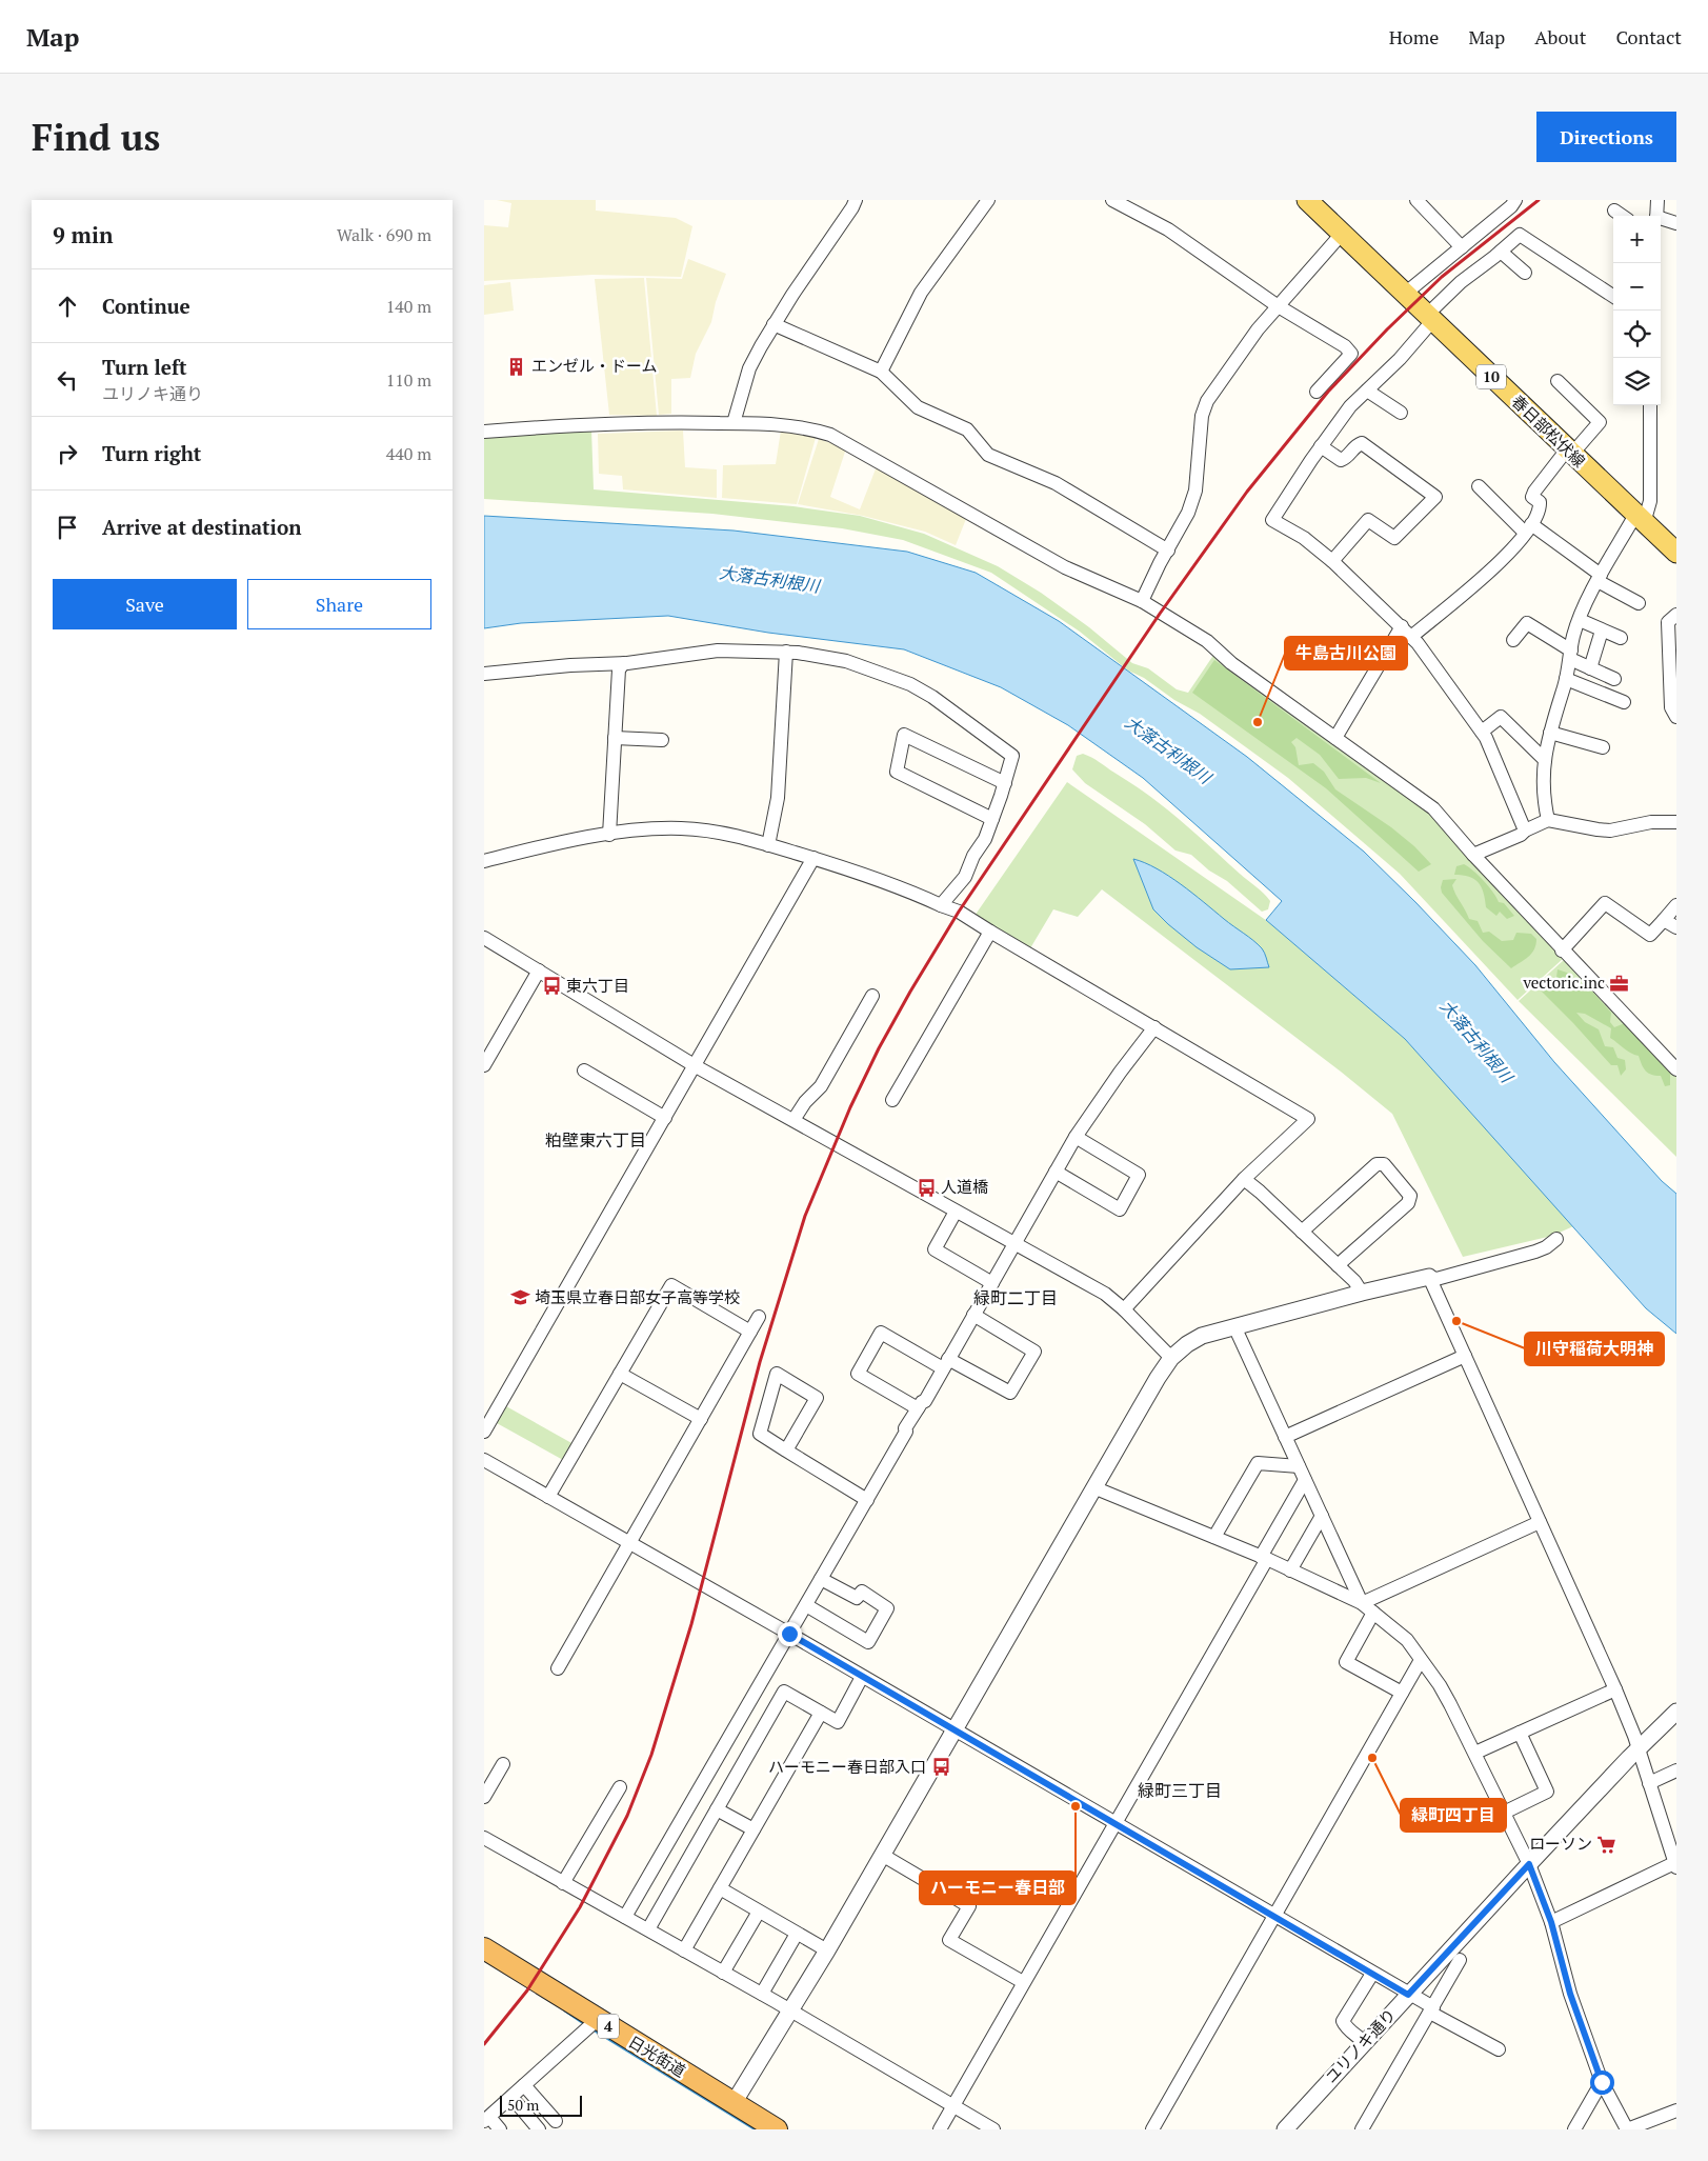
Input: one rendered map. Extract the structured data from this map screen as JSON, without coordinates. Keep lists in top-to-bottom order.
{
  "streets": {
    "highway": ["4", "日光街道"],
    "main road": ["10", "春日部松伏線"],
    "street": ["ユリノキ通り"]
  },
  "districts": ["粕壁東六丁目", "緑町二丁目", "緑町三丁目"],
  "water": ["大落古利根川"],
  "places": {
    "building": ["エンゼル・ドーム"],
    "other": [
      "牛島古川公園",
      "川守稲荷大明神",
      "緑町四丁目",
      "ハーモニー春日部"
    ],
    "office": ["vectoric.inc"],
    "bus stop": ["東六丁目", "人道橋", "ハーモニー春日部入口"],
    "school or university": ["埼玉県立春日部女子高等学校"],
    "supermarket": ["ローソン"]
  },
  "scale_bar": "50 m",
  "page": {
    "header": "Map",
    "nav": [
      "Home",
      "Map",
      "About",
      "Contact"
    ],
    "buttons": [
      "Directions",
      ["Save", "Share"]
    ],
    "title": "Find us",
    "heading": ["9 min", "Walk · 690 m"],
    "map_buttons": ["+", "−"],
    "list": [
      ["Continue", "140 m"],
      ["Turn left", "ユリノキ通り", "110 m"],
      ["Turn right", "440 m"],
      "Arrive at destination"
    ],
    "scale": "50 m"
  }
}
